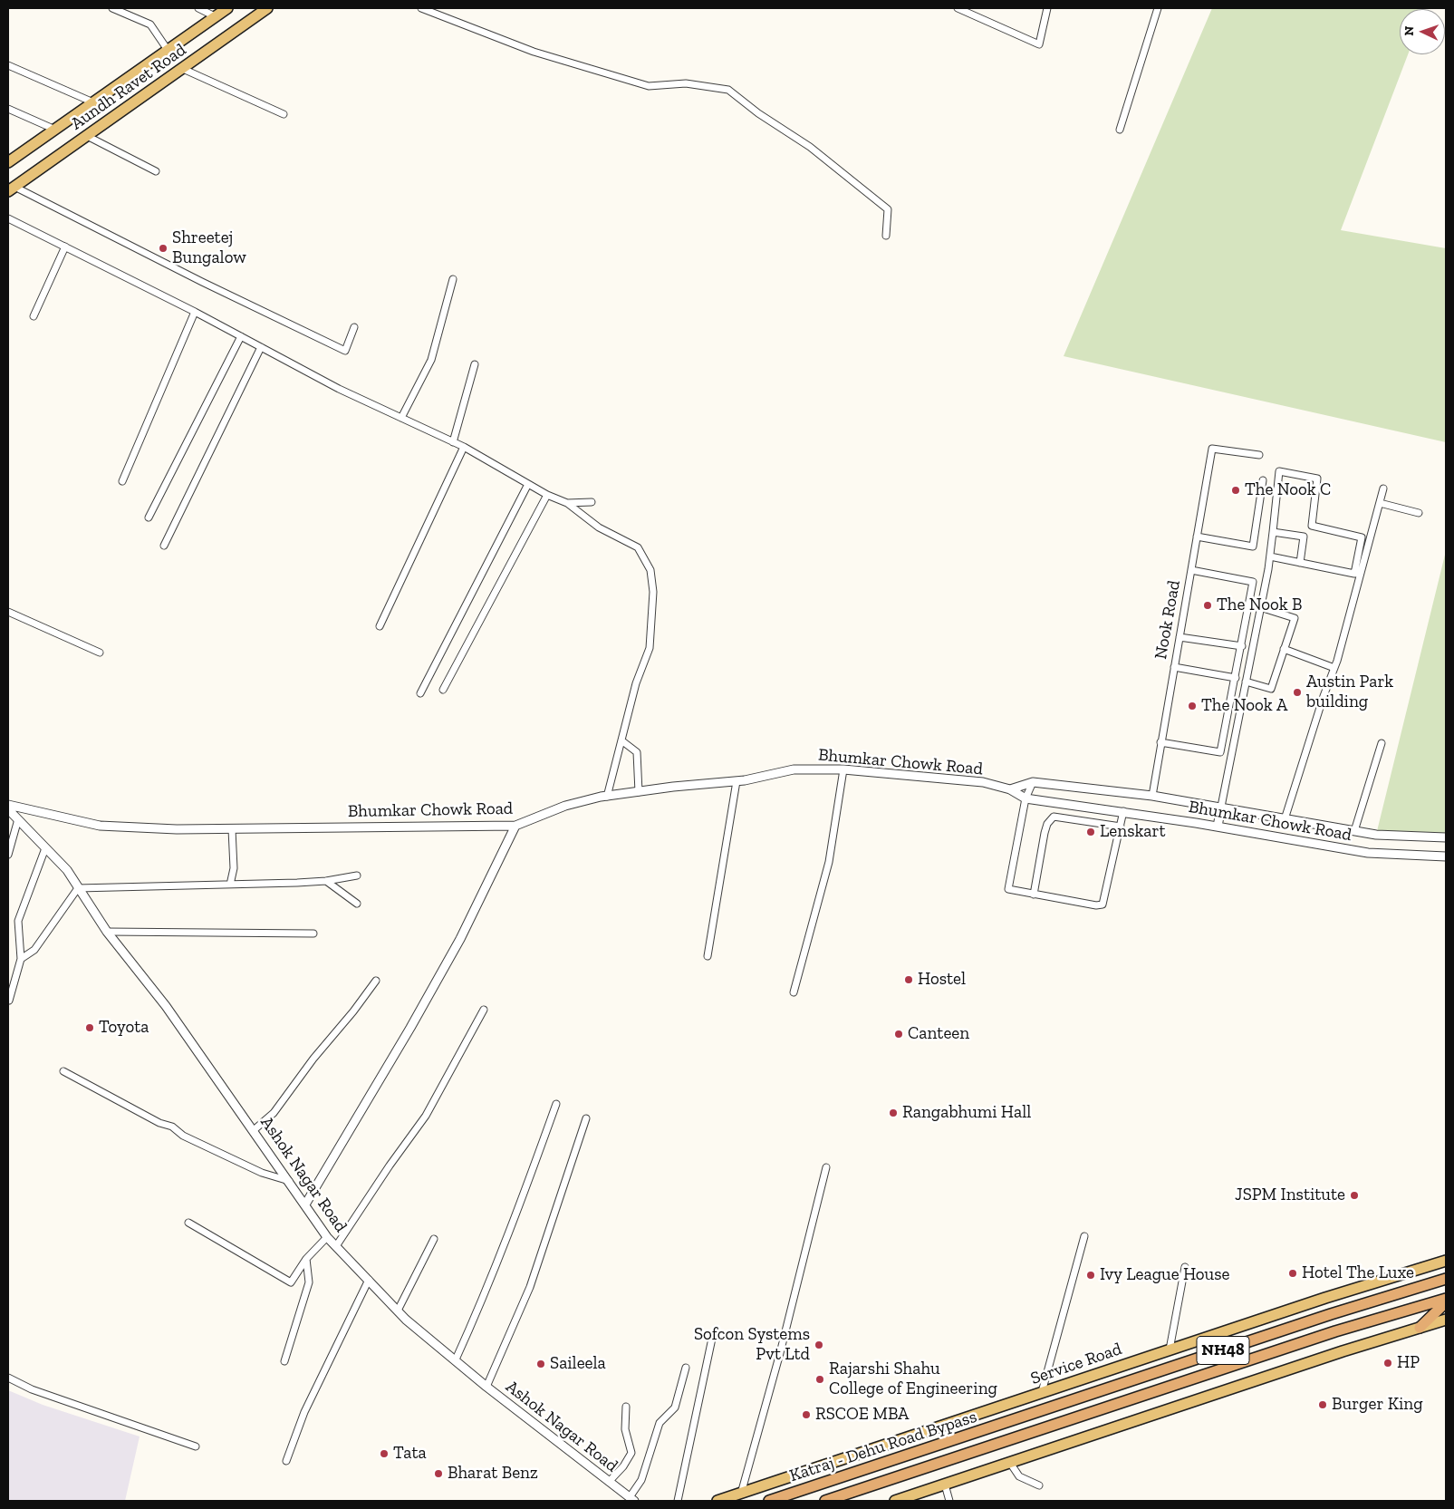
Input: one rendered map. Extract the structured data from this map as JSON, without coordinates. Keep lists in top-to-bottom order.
{
  "streets": {
    "highway": ["NH48", "Katraj - Dehu Road Bypass"],
    "main road": ["Aundh Ravet Road", "Service Road"],
    "street": ["Nook Road", "Bhumkar Chowk Road", "Ashok Nagar Road"]
  },
  "crossings": [
    ["Nook Road", "Bhumkar Chowk Road"]
  ],
  "places": [
    "Shreetej Bungalow",
    "The Nook C",
    "The Nook B",
    "Austin Park building",
    "The Nook A",
    "Lenskart",
    "Hostel",
    "Toyota",
    "Canteen",
    "Rangabhumi Hall",
    "JSPM Institute",
    "Hotel The Luxe",
    "Ivy League House",
    "Sofcon Systems Pvt Ltd",
    "HP",
    "Saileela",
    "Rajarshi Shahu College of Engineering",
    "Burger King",
    "RSCOE MBA",
    "Tata",
    "Bharat Benz"
  ],
  "north": "left"
}
